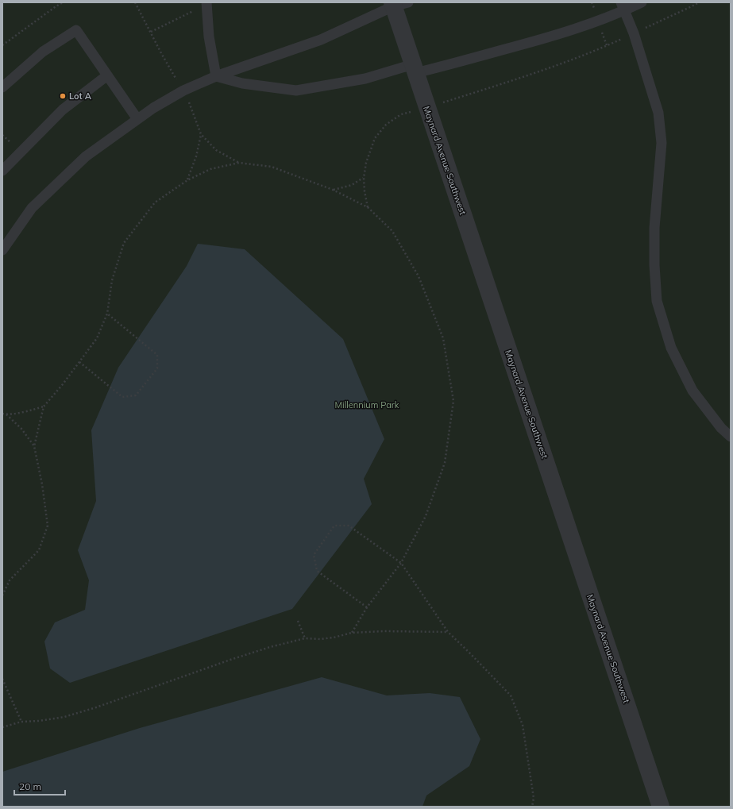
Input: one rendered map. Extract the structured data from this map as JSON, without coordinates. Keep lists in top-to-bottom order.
{
  "streets": {
    "street": ["Maynard Avenue Southwest"]
  },
  "parks": ["Millennium Park"],
  "places": ["Lot A"],
  "scale_bar": "20 m"
}
